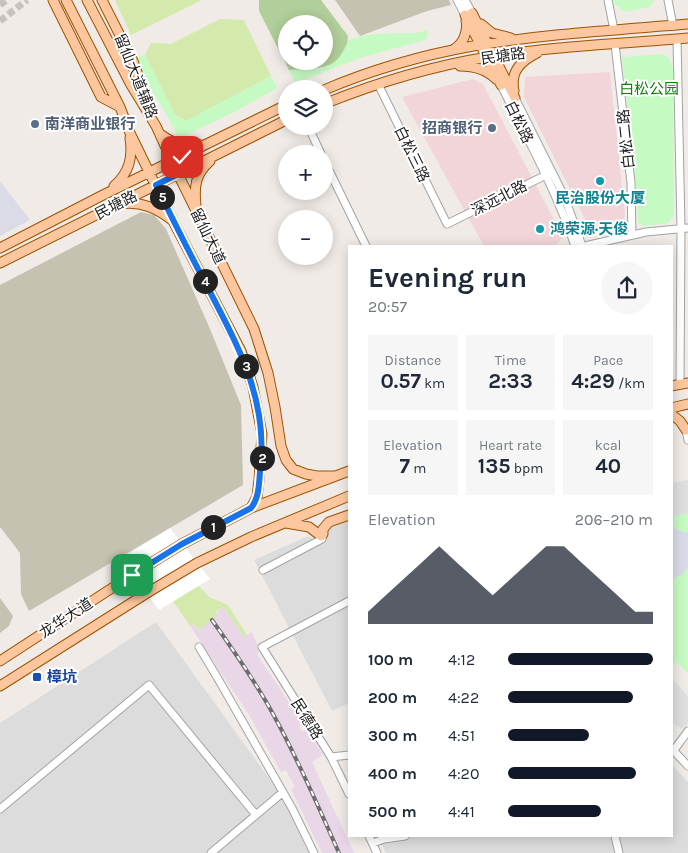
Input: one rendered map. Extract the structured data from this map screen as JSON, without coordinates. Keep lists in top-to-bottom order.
{
  "streets": {
    "main road": [
      "民塘路",
      "留仙大道辅路",
      "白松路",
      "留仙大道",
      "龙华大道"
    ],
    "street": [
      "白松二路",
      "白松三路",
      "深远北路",
      "民德路"
    ]
  },
  "crossings": [
    ["民塘路", "白松路"],
    ["民塘路", "白松二路"],
    ["民塘路", "白松三路"],
    ["民塘路", "留仙大道"],
    ["留仙大道辅路", "留仙大道"],
    ["白松路", "深远北路"],
    ["白松三路", "深远北路"],
    ["留仙大道", "龙华大道"]
  ],
  "parks": ["白松公园"],
  "places": {
    "other": [
      "南洋商业银行",
      "招商银行",
      "民治股份大厦",
      "鸿荣源·天俊"
    ],
    "transit": ["樟坑"]
  },
  "page": {
    "map_buttons": ["+", "−"],
    "pins": [
      "5",
      "4",
      "3",
      "2",
      "1"
    ],
    "heading": ["Evening run", "20:57"],
    "stats": [
      ["Distance", "0.57 km"],
      ["Time", "2:33"],
      ["Pace", "4:29 /km"],
      ["Elevation", "7 m"],
      ["Heart rate", "135 bpm"],
      ["kcal", "40"]
    ],
    "chart": ["Elevation", "206–210 m"],
    "list": [
      {
        "name": "100 m",
        "note": "4:12"
      },
      {
        "name": "200 m",
        "note": "4:22"
      },
      {
        "name": "300 m",
        "note": "4:51"
      },
      {
        "name": "400 m",
        "note": "4:20"
      },
      {
        "name": "500 m",
        "note": "4:41"
      }
    ]
  }
}
